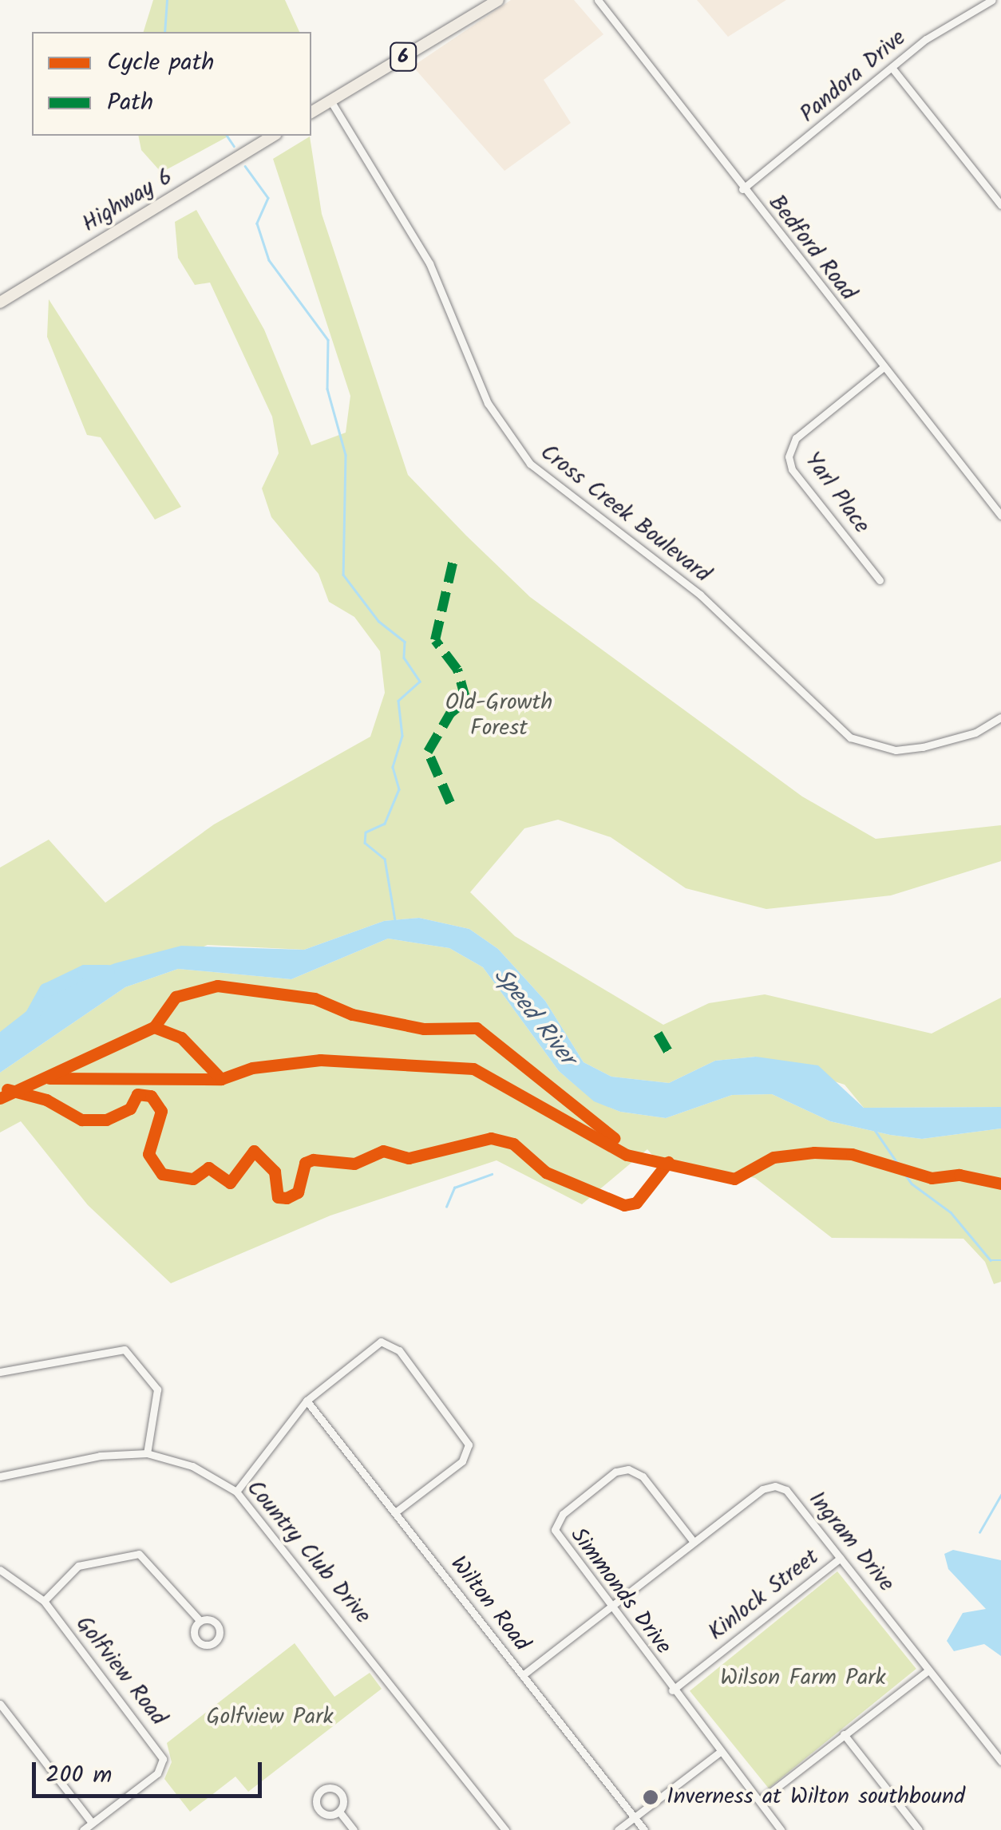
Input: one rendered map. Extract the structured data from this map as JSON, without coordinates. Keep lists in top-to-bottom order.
{
  "streets": {
    "main road": ["6", "Highway 6"],
    "street": [
      "Pandora Drive",
      "Bedford Road",
      "Yarl Place",
      "Cross Creek Boulevard",
      "Ingram Drive",
      "Country Club Drive",
      "Simmonds Drive",
      "Kinlock Street",
      "Wilton Road",
      "Golfview Road"
    ]
  },
  "crossings": [
    ["6", "Cross Creek Boulevard"],
    ["Pandora Drive", "Bedford Road"],
    ["Bedford Road", "Yarl Place"],
    ["Ingram Drive", "Simmonds Drive"],
    ["Ingram Drive", "Kinlock Street"],
    ["Ingram Drive", "Wilton Road"],
    ["Simmonds Drive", "Kinlock Street"]
  ],
  "water": ["Speed River"],
  "parks": ["Old-Growth Forest", "Wilson Farm Park", "Golfview Park"],
  "places": ["Inverness at Wilton southbound"],
  "legend": ["Cycle path", "Path"],
  "scale_bar": "200 m"
}
